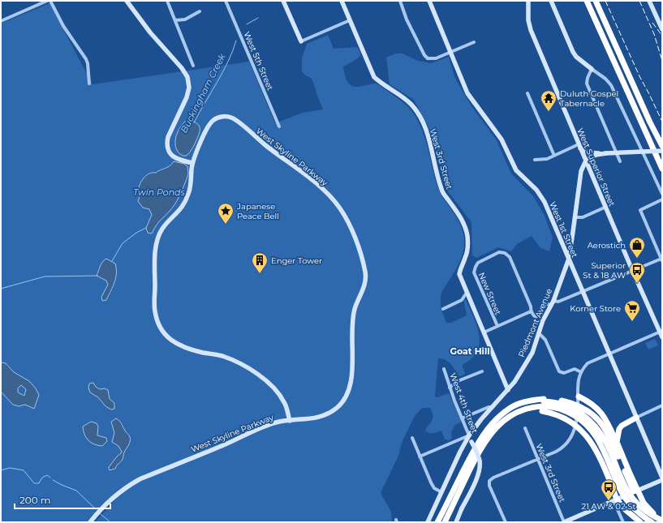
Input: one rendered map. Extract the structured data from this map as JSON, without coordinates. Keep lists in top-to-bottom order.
{
  "streets": {
    "street": [
      "West 5th Street",
      "West Skyline Parkway",
      "West 3rd Street",
      "West Superior Street",
      "West 1st Street",
      "New Street",
      "Piedmont Avenue",
      "West 4th Street"
    ]
  },
  "crossings": [
    ["West 3rd Street", "Piedmont Avenue"],
    ["West Superior Street", "Piedmont Avenue"],
    ["West 1st Street", "Piedmont Avenue"],
    ["Piedmont Avenue", "West 4th Street"]
  ],
  "districts": ["Goat Hill"],
  "water": ["Buckingham Creek", "Twin Ponds"],
  "places": {
    "temple": ["Duluth Gospel Tabernacle"],
    "place": ["Japanese Peace Bell"],
    "shop": ["Aerostich"],
    "building": ["Enger Tower"],
    "bus stop": ["Superior St & 18 AW", "21 AW & 02 St"],
    "supermarket": ["Korner Store"]
  },
  "scale_bar": "200 m"
}
